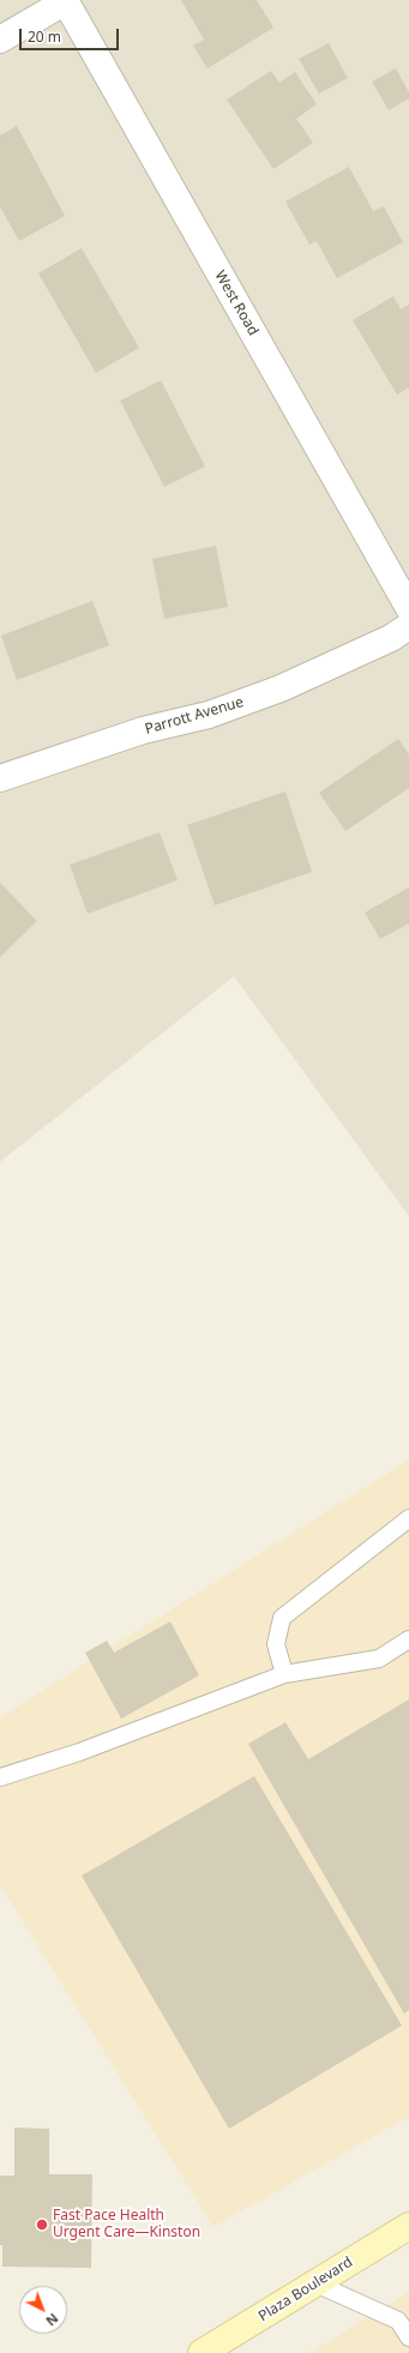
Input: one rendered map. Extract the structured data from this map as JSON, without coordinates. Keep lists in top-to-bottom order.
{
  "streets": {
    "street": ["West Road", "Parrott Avenue", "Plaza Boulevard"]
  },
  "places": ["Fast Pace Health Urgent Care—Kinston"],
  "scale_bar": "20 m",
  "north": "bottom right"
}
